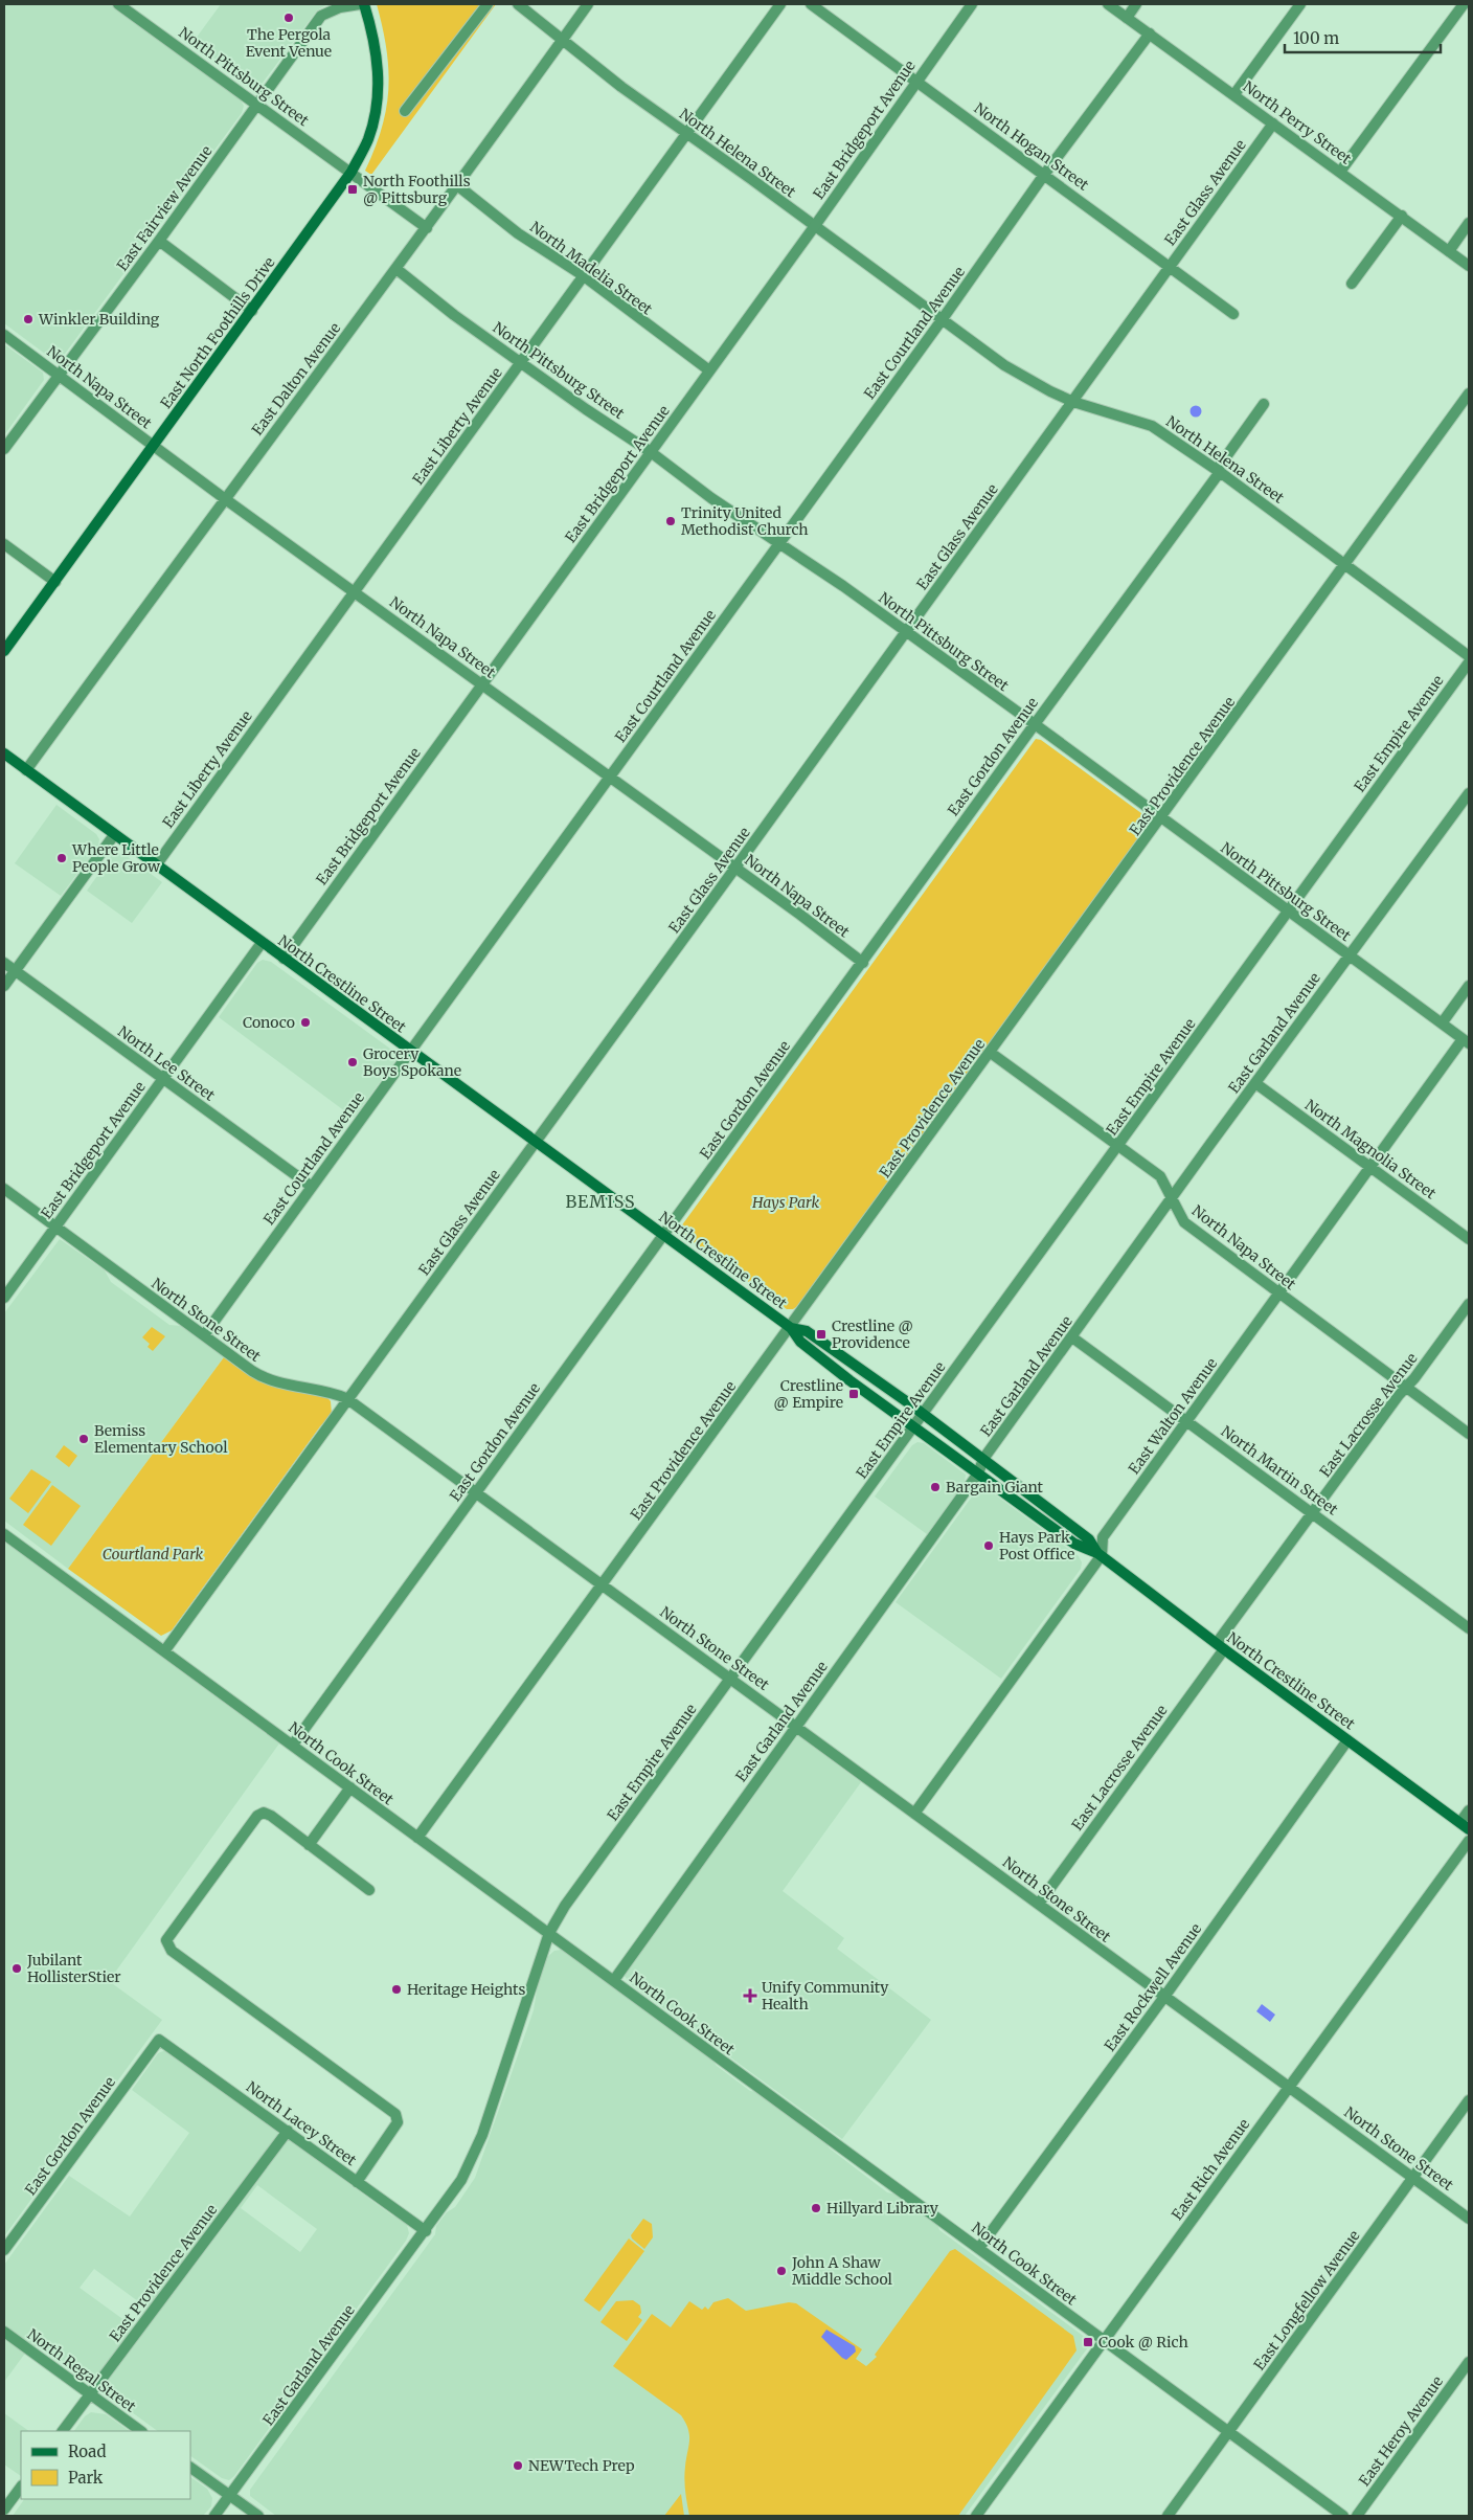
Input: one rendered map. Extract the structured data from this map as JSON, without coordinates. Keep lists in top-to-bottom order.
{
  "streets": {
    "main road": ["East North Foothills Drive", "North Crestline Street"],
    "street": [
      "North Pittsburg Street",
      "North Perry Street",
      "East Bridgeport Avenue",
      "North Hogan Street",
      "North Helena Street",
      "East Glass Avenue",
      "East Fairview Avenue",
      "North Madelia Street",
      "East Courtland Avenue",
      "East Dalton Avenue",
      "North Napa Street",
      "East Liberty Avenue",
      "East Empire Avenue",
      "East Gordon Avenue",
      "East Providence Avenue",
      "East Garland Avenue",
      "North Lee Street",
      "North Magnolia Street",
      "North Stone Street",
      "East Lacrosse Avenue",
      "East Walton Avenue",
      "North Martin Street",
      "North Cook Street",
      "East Rockwell Avenue",
      "North Lacey Street",
      "East Rich Avenue",
      "East Longfellow Avenue",
      "North Regal Street",
      "East Heroy Avenue"
    ]
  },
  "crossings": [
    ["North Pittsburg Street", "East Bridgeport Avenue"],
    ["North Pittsburg Street", "East Glass Avenue"],
    ["North Pittsburg Street", "East Fairview Avenue"],
    ["North Pittsburg Street", "East North Foothills Drive"],
    ["North Pittsburg Street", "East Courtland Avenue"],
    ["North Pittsburg Street", "East Dalton Avenue"],
    ["North Pittsburg Street", "East Liberty Avenue"],
    ["North Pittsburg Street", "East Empire Avenue"],
    ["North Pittsburg Street", "East Gordon Avenue"],
    ["North Pittsburg Street", "East Providence Avenue"],
    ["North Pittsburg Street", "East Garland Avenue"],
    ["North Pittsburg Street", "East Walton Avenue"],
    ["North Perry Street", "East Glass Avenue"],
    ["North Perry Street", "East Courtland Avenue"],
    ["East Bridgeport Avenue", "North Hogan Street"],
    ["East Bridgeport Avenue", "North Helena Street"],
    ["East Bridgeport Avenue", "North Madelia Street"],
    ["East Bridgeport Avenue", "North Napa Street"],
    ["East Bridgeport Avenue", "North Crestline Street"],
    ["East Bridgeport Avenue", "North Lee Street"],
    ["East Bridgeport Avenue", "North Stone Street"],
    ["North Hogan Street", "East Glass Avenue"],
    ["North Hogan Street", "East Courtland Avenue"],
    ["North Helena Street", "East Glass Avenue"],
    ["North Helena Street", "East Courtland Avenue"],
    ["North Helena Street", "East Dalton Avenue"],
    ["North Helena Street", "East Liberty Avenue"],
    ["North Helena Street", "East Gordon Avenue"],
    ["North Helena Street", "East Providence Avenue"],
    ["East Glass Avenue", "North Napa Street"],
    ["East Glass Avenue", "North Crestline Street"],
    ["East Glass Avenue", "North Stone Street"],
    ["East Glass Avenue", "North Cook Street"],
    ["East Fairview Avenue", "East North Foothills Drive"],
    ["East Fairview Avenue", "North Napa Street"],
    ["North Madelia Street", "East Dalton Avenue"],
    ["North Madelia Street", "East Liberty Avenue"],
    ["East North Foothills Drive", "North Napa Street"],
    ["East Courtland Avenue", "North Napa Street"],
    ["East Courtland Avenue", "North Crestline Street"],
    ["East Courtland Avenue", "North Lee Street"],
    ["East Courtland Avenue", "North Stone Street"],
    ["East Dalton Avenue", "North Napa Street"],
    ["East Dalton Avenue", "North Crestline Street"],
    ["North Napa Street", "East Liberty Avenue"],
    ["North Napa Street", "East Empire Avenue"],
    ["North Napa Street", "East Gordon Avenue"],
    ["North Napa Street", "East Providence Avenue"],
    ["North Napa Street", "East Garland Avenue"],
    ["North Napa Street", "East Lacrosse Avenue"],
    ["North Napa Street", "East Walton Avenue"],
    ["East Liberty Avenue", "North Crestline Street"],
    ["East Empire Avenue", "North Crestline Street"],
    ["East Empire Avenue", "East Garland Avenue"],
    ["East Empire Avenue", "North Stone Street"],
    ["East Empire Avenue", "North Cook Street"],
    ["East Empire Avenue", "North Lacey Street"],
    ["East Gordon Avenue", "North Crestline Street"],
    ["East Gordon Avenue", "North Stone Street"],
    ["East Gordon Avenue", "North Cook Street"],
    ["East Gordon Avenue", "North Lacey Street"],
    ["East Providence Avenue", "North Crestline Street"],
    ["East Providence Avenue", "North Stone Street"],
    ["East Providence Avenue", "North Cook Street"],
    ["East Providence Avenue", "North Lacey Street"],
    ["East Providence Avenue", "North Regal Street"],
    ["North Crestline Street", "East Garland Avenue"],
    ["North Crestline Street", "East Lacrosse Avenue"],
    ["North Crestline Street", "East Walton Avenue"],
    ["North Crestline Street", "East Rockwell Avenue"],
    ["East Garland Avenue", "North Magnolia Street"],
    ["East Garland Avenue", "North Stone Street"],
    ["East Garland Avenue", "North Martin Street"],
    ["East Garland Avenue", "North Cook Street"],
    ["East Garland Avenue", "North Lacey Street"],
    ["North Magnolia Street", "East Walton Avenue"],
    ["North Stone Street", "East Lacrosse Avenue"],
    ["North Stone Street", "East Walton Avenue"],
    ["North Stone Street", "East Rockwell Avenue"],
    ["North Stone Street", "East Rich Avenue"],
    ["North Stone Street", "East Longfellow Avenue"],
    ["East Lacrosse Avenue", "North Martin Street"],
    ["East Walton Avenue", "North Martin Street"],
    ["North Cook Street", "East Rockwell Avenue"],
    ["North Cook Street", "East Rich Avenue"],
    ["North Cook Street", "East Longfellow Avenue"]
  ],
  "districts": ["BEMISS"],
  "parks": ["Hays Park", "Courtland Park"],
  "places": {
    "other": [
      "The Pergola Event Venue",
      "Winkler Building",
      "Trinity United Methodist Church",
      "Where Little People Grow",
      "Conoco",
      "Grocery Boys Spokane",
      "Bemiss Elementary School",
      "Bargain Giant",
      "Hays Park Post Office",
      "Jubilant HollisterStier",
      "Heritage Heights",
      "Hillyard Library",
      "John A Shaw Middle School",
      "NEWTech Prep"
    ],
    "transit": [
      "North Foothills @ Pittsburg",
      "Crestline @ Providence",
      "Crestline @ Empire",
      "Cook @ Rich"
    ],
    "health": ["Unify Community Health"]
  },
  "legend": ["Road", "Park"],
  "scale_bar": "100 m"
}
